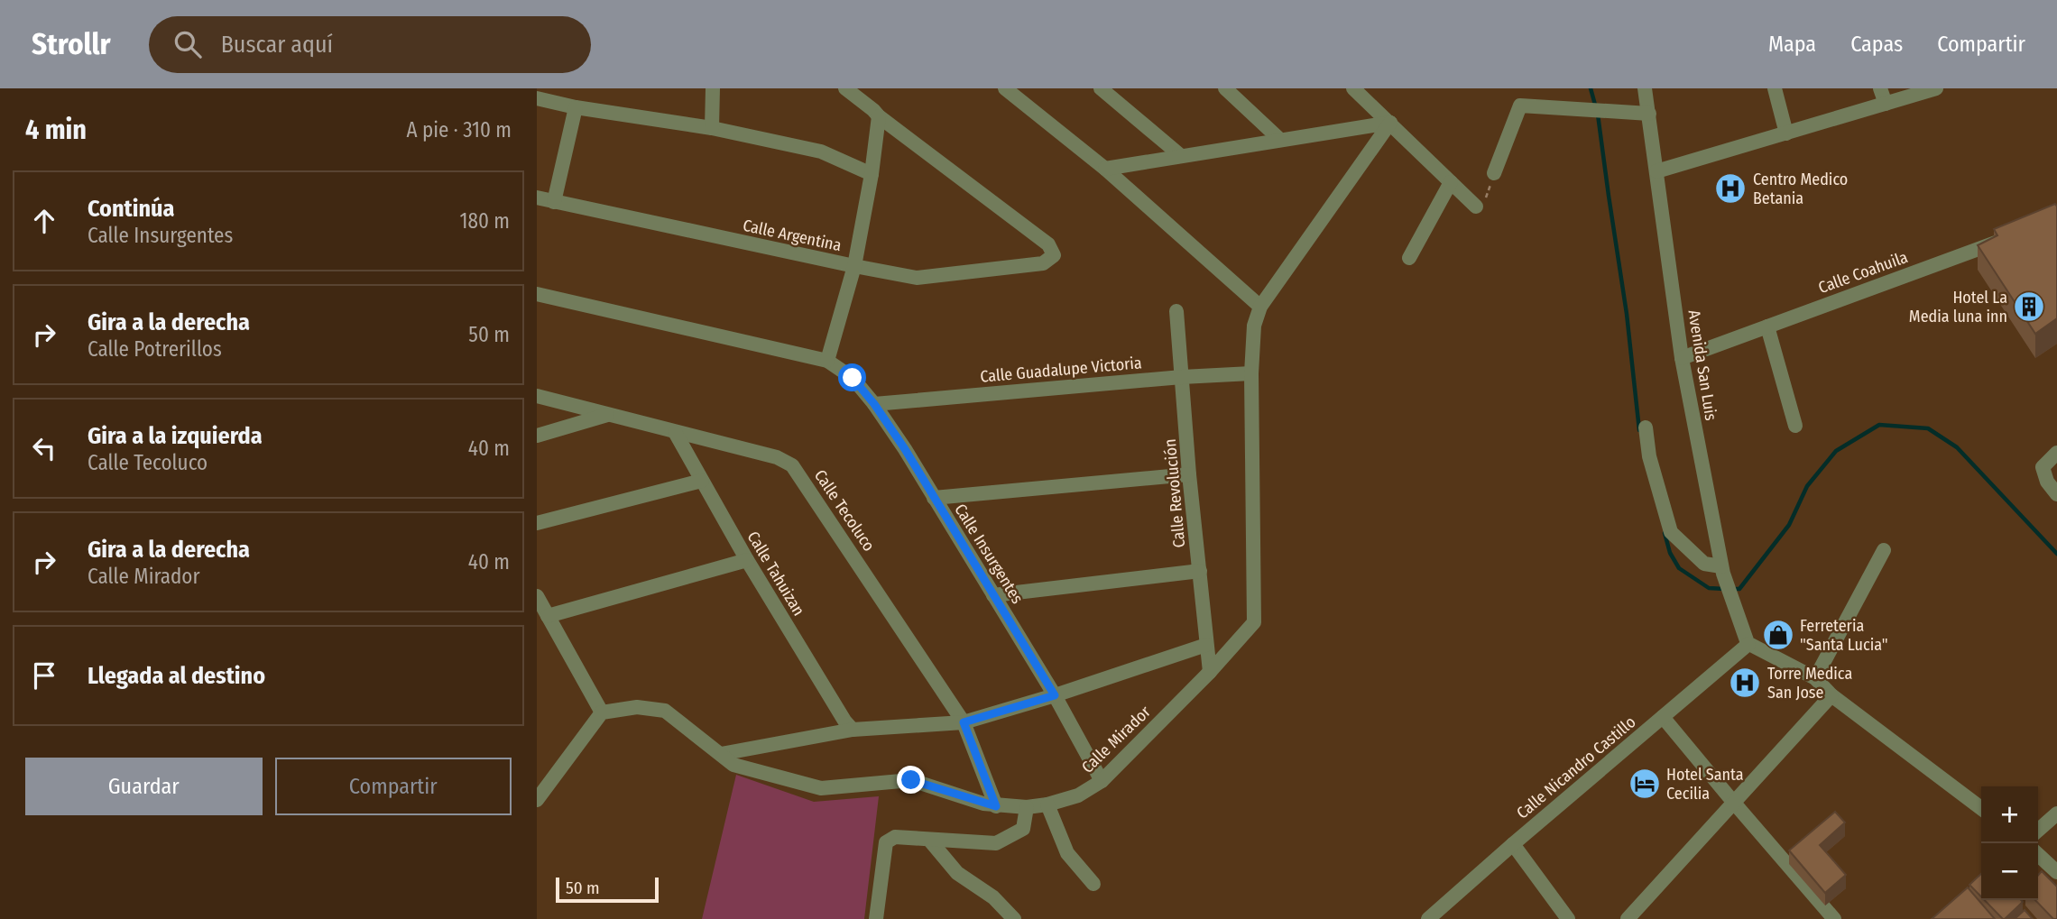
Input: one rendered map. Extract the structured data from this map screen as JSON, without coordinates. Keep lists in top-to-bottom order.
{
  "streets": {
    "street": [
      "Calle Argentina",
      "Calle Coahuila",
      "Avenida San Luis",
      "Calle Guadalupe Victoria",
      "Calle Revolución",
      "Calle Tecoluco",
      "Calle Insurgentes",
      "Calle Tahuizan",
      "Calle Mirador",
      "Calle Nicandro Castillo"
    ]
  },
  "crossings": [
    ["Calle Coahuila", "Avenida San Luis"],
    ["Avenida San Luis", "Calle Nicandro Castillo"],
    ["Calle Guadalupe Victoria", "Calle Revolución"],
    ["Calle Guadalupe Victoria", "Calle Insurgentes"],
    ["Calle Guadalupe Victoria", "Calle Mirador"],
    ["Calle Revolución", "Calle Mirador"],
    ["Calle Tecoluco", "Calle Tahuizan"],
    ["Calle Tecoluco", "Calle Mirador"],
    ["Calle Insurgentes", "Calle Mirador"]
  ],
  "places": {
    "hospital": ["Centro Medico Betania", "Torre Medica San Jose"],
    "building": ["Hotel La Media luna inn"],
    "shop": ["Ferreteria \"Santa Lucia\""],
    "hotel": ["Hotel Santa Cecilia"]
  },
  "scale_bar": "50 m",
  "page": {
    "header": "Strollr",
    "search": "Buscar aquí",
    "nav": ["Mapa", "Capas", "Compartir"],
    "heading": ["4 min", "A pie · 310 m"],
    "list": [
      ["Continúa", "Calle Insurgentes", "180 m"],
      ["Gira a la derecha", "Calle Potrerillos", "50 m"],
      ["Gira a la izquierda", "Calle Tecoluco", "40 m"],
      ["Gira a la derecha", "Calle Mirador", "40 m"],
      "Llegada al destino"
    ],
    "buttons": ["Guardar", "Compartir"],
    "map_buttons": ["+", "−"],
    "scale": "50 m"
  }
}
